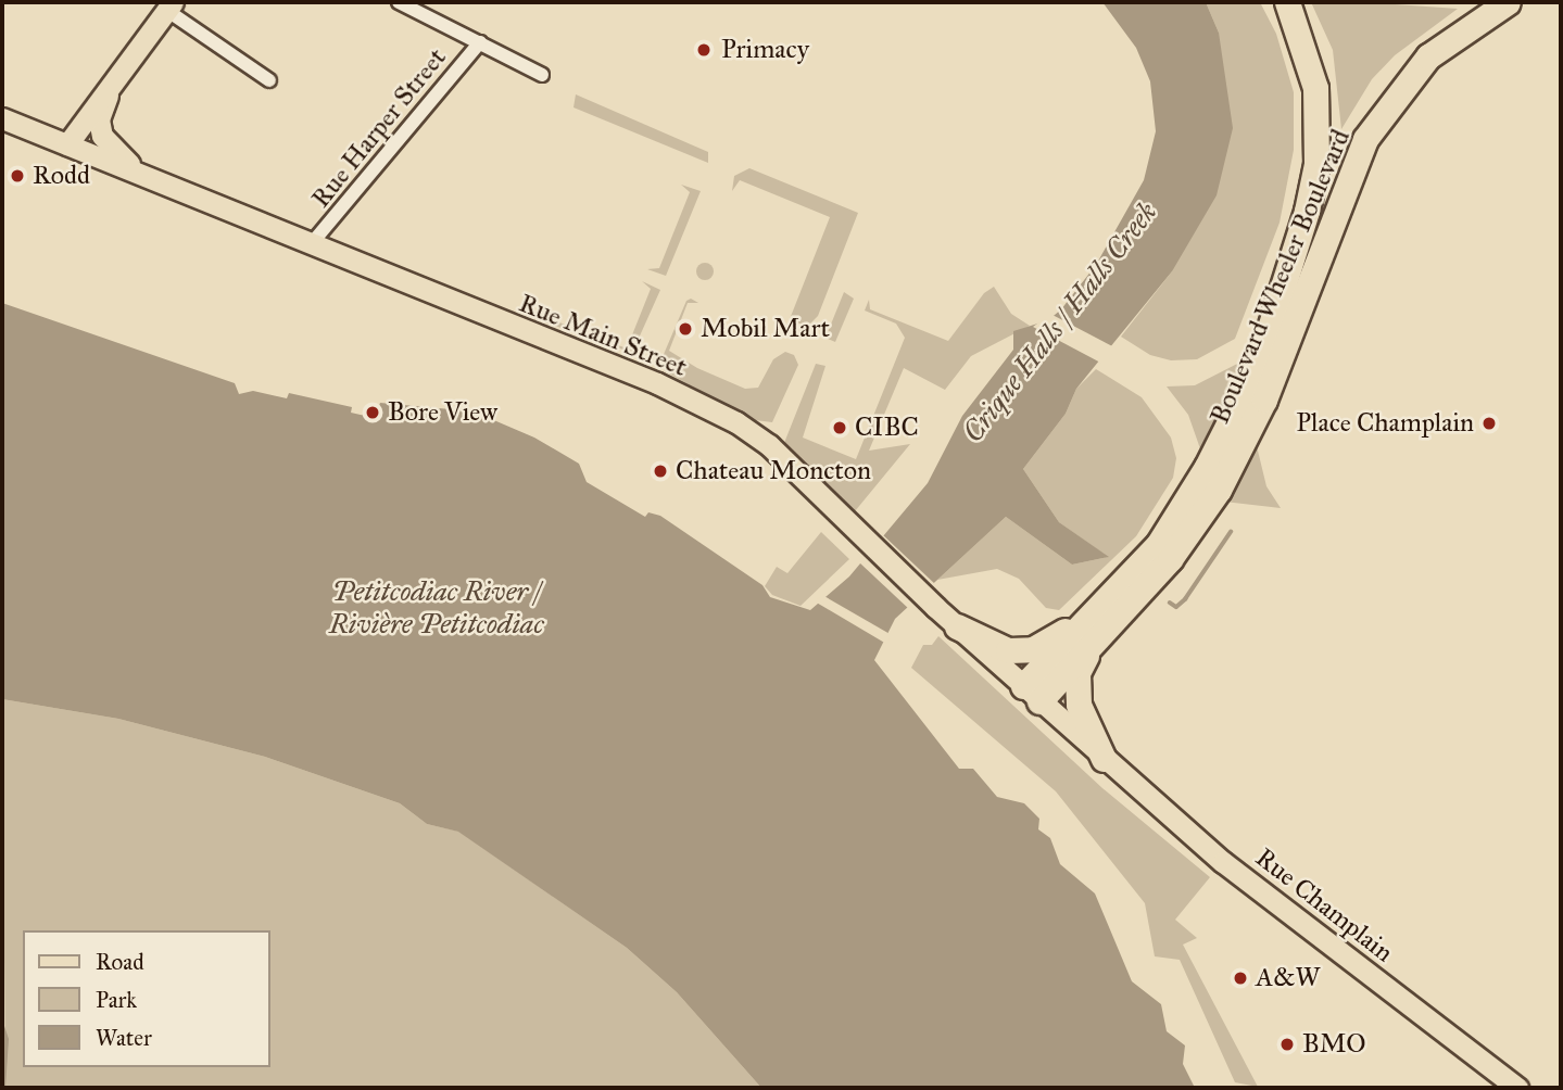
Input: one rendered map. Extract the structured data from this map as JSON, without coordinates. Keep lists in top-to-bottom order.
{
  "streets": {
    "highway": ["Boulevard Wheeler Boulevard"],
    "main road": ["Rue Main Street", "Rue Champlain"],
    "street": ["Rue Harper Street"]
  },
  "crossings": [
    ["Rue Harper Street", "Rue Main Street"],
    ["Boulevard Wheeler Boulevard", "Rue Main Street"],
    ["Boulevard Wheeler Boulevard", "Rue Champlain"],
    ["Rue Main Street", "Rue Champlain"]
  ],
  "water": ["Crique Halls / Halls Creek", "Petitcodiac River / Rivière Petitcodiac"],
  "places": [
    "Primacy",
    "Rodd",
    "Mobil Mart",
    "Bore View",
    "Place Champlain",
    "CIBC",
    "Chateau Moncton",
    "A&W",
    "BMO"
  ],
  "legend": ["Road", "Park", "Water"]
}
